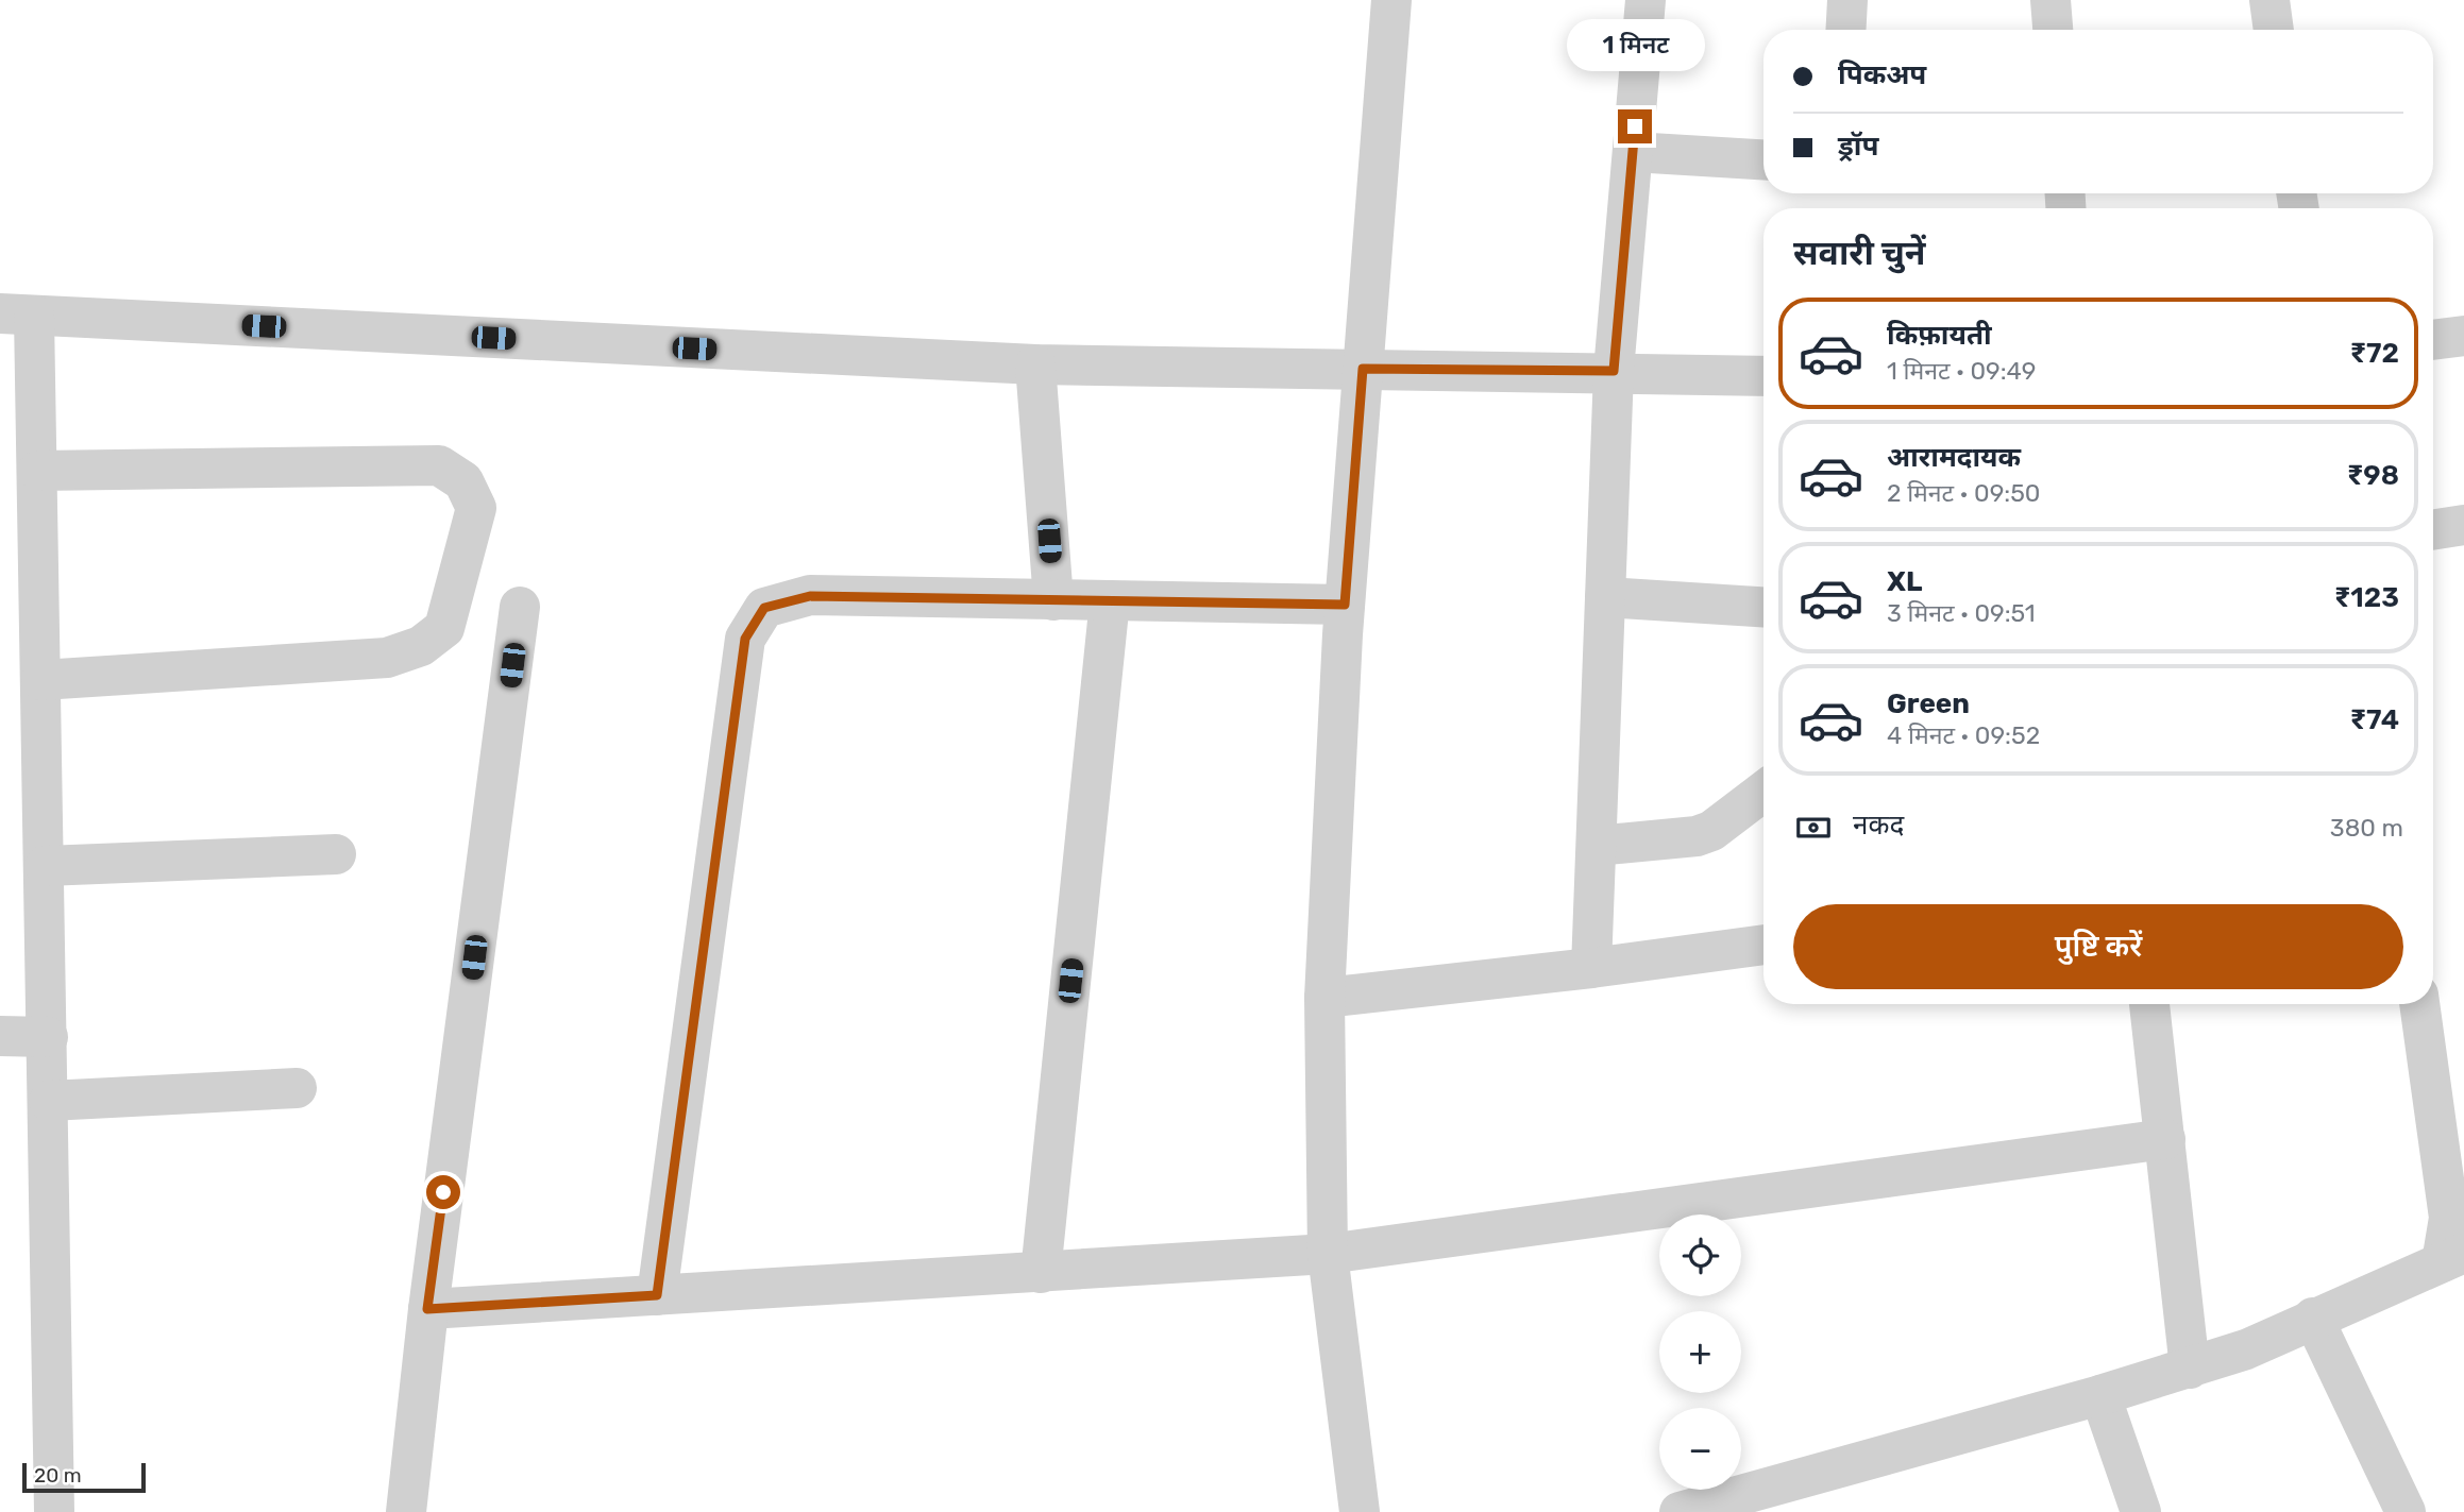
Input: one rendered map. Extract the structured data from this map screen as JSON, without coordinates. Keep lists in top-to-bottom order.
{
  "scale_bar": "20 m",
  "page": {
    "bubble": "1 मिनट",
    "banner": ["पिकअप", "ड्रॉप"],
    "heading": "सवारी चुनें",
    "list": [
      {
        "name": "किफ़ायती",
        "note": "1 मिनट · 09:49",
        "value": "₹72"
      },
      {
        "name": "आरामदायक",
        "note": "2 मिनट · 09:50",
        "value": "₹98"
      },
      {
        "name": "XL",
        "note": "3 मिनट · 09:51",
        "value": "₹123"
      },
      {
        "name": "Green",
        "note": "4 मिनट · 09:52",
        "value": "₹74"
      }
    ],
    "pay": ["नकद", "380 m"],
    "buttons": "पुष्टि करें",
    "map_buttons": ["+", "−"],
    "scale": "20 m"
  }
}
